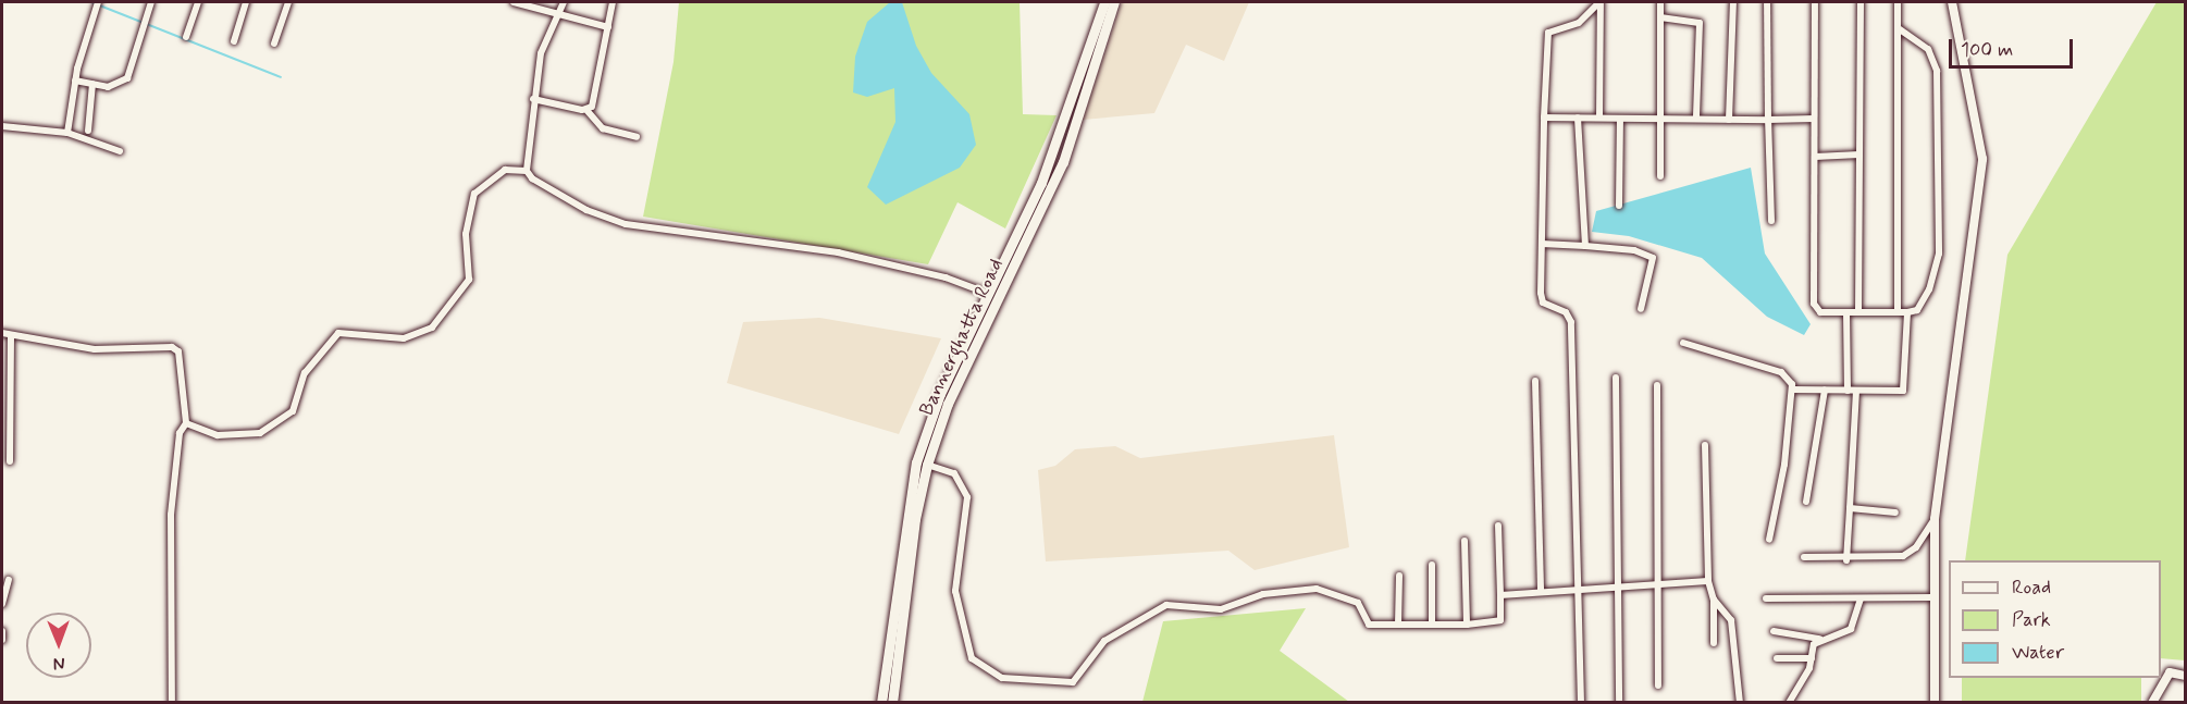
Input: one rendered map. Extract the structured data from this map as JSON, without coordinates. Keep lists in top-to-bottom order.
{
  "streets": {
    "main road": ["Bannerghatta Road"]
  },
  "legend": ["Road", "Park", "Water"],
  "scale_bar": "100 m",
  "north": "bottom"
}
